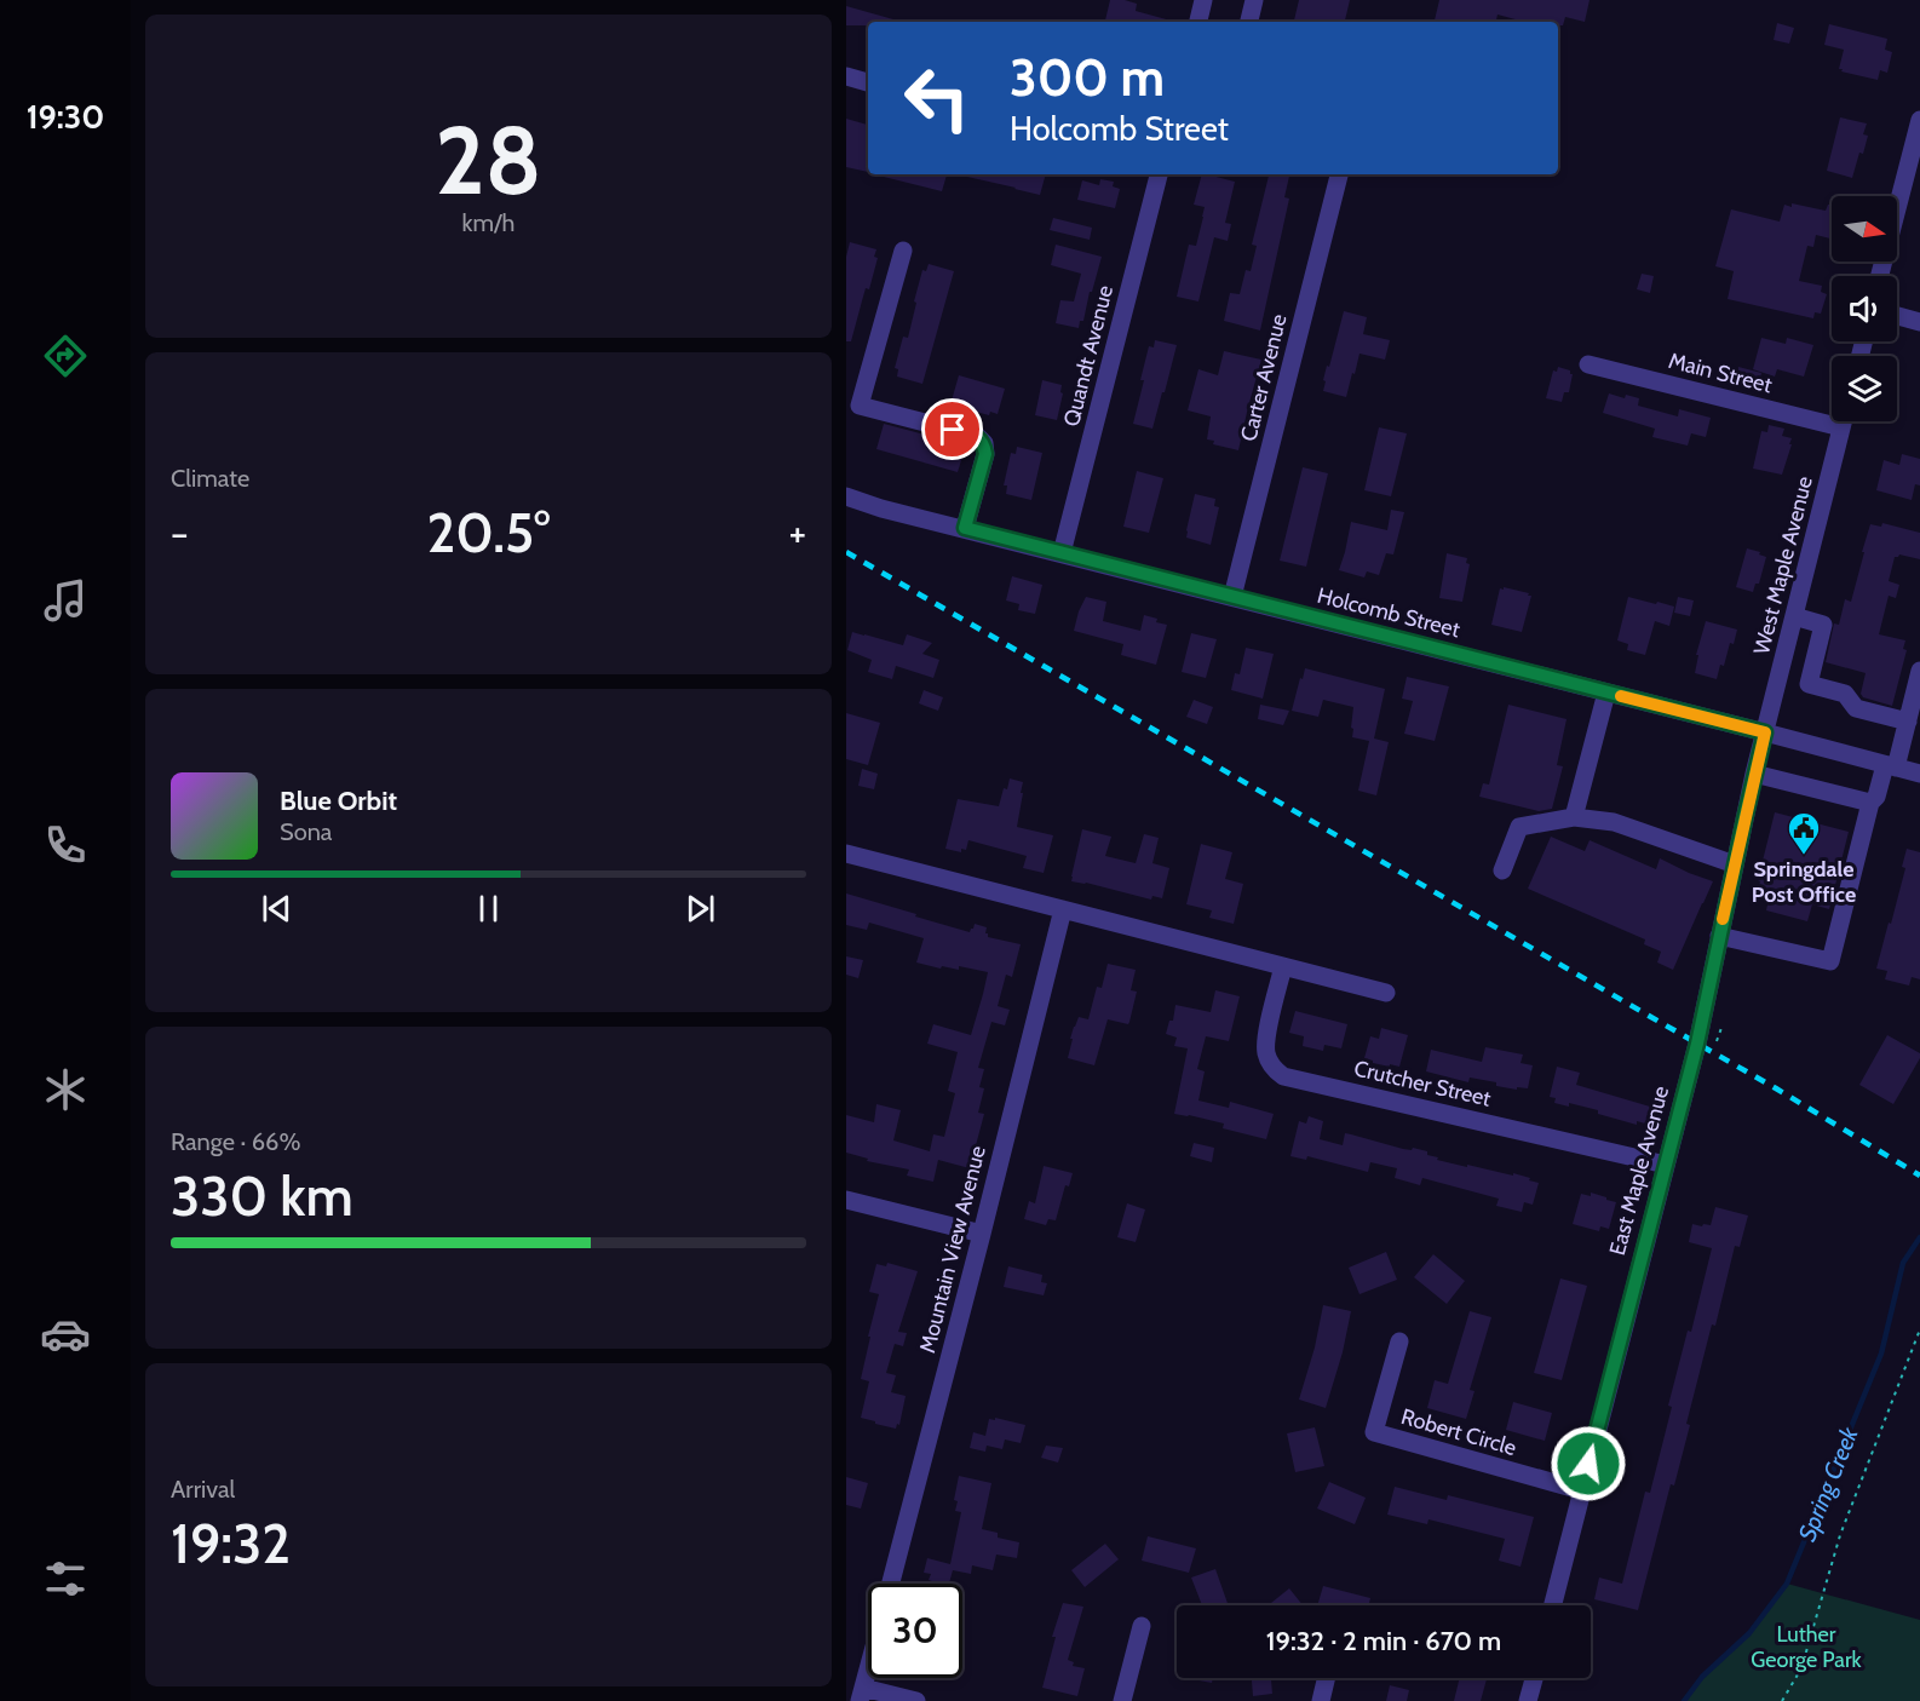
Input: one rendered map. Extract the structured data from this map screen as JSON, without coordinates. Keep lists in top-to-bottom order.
{
  "streets": {
    "street": [
      "Quandt Avenue",
      "Main Street",
      "Carter Avenue",
      "West Maple Avenue",
      "Holcomb Street",
      "Crutcher Street",
      "East Maple Avenue",
      "Mountain View Avenue",
      "Robert Circle"
    ]
  },
  "crossings": [
    ["Quandt Avenue", "Holcomb Street"],
    ["Main Street", "West Maple Avenue"],
    ["Carter Avenue", "Holcomb Street"],
    ["West Maple Avenue", "Holcomb Street"],
    ["West Maple Avenue", "East Maple Avenue"],
    ["Holcomb Street", "East Maple Avenue"],
    ["Crutcher Street", "East Maple Avenue"],
    ["East Maple Avenue", "Robert Circle"]
  ],
  "water": ["Spring Creek"],
  "parks": ["Luther George Park"],
  "places": {
    "public building": ["Springdale Post Office"]
  },
  "north": "right",
  "page": {
    "tabs": "19:30",
    "tile": [
      ["28", "km/h"],
      "Climate",
      ["Range · 66%", "330 km"],
      ["Arrival", "19:32"]
    ],
    "turn": ["300 m", "Holcomb Street"],
    "heat": ["−", "20.5°", "+"],
    "song": ["Blue Orbit", "Sona"],
    "limit": "30",
    "trip": "19:32 · 2 min · 670 m"
  }
}
